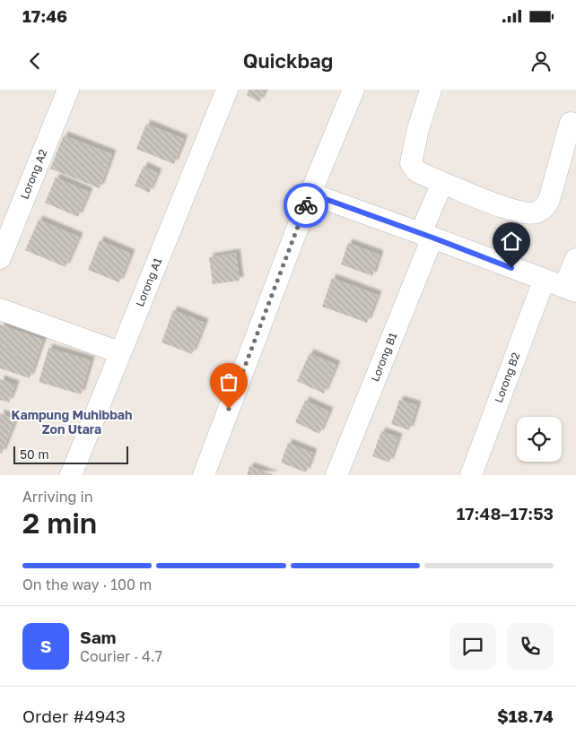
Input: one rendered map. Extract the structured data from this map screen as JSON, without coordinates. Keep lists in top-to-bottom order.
{
  "streets": {
    "street": [
      "Lorong A2",
      "Lorong A1",
      "Lorong B1",
      "Lorong B2"
    ]
  },
  "districts": ["Kampung Muhibbah Zon Utara"],
  "scale_bar": "50 m",
  "page": {
    "status": "17:46",
    "header": "Quickbag",
    "scale": "50 m",
    "heading": ["2 min", "Arriving in", "17:48–17:53"],
    "panel": [
      "Sam",
      "Courier · 4.7",
      "Order #4943",
      "$18.74"
    ],
    "bar": "On the way · 100 m",
    "round": "S"
  }
}
